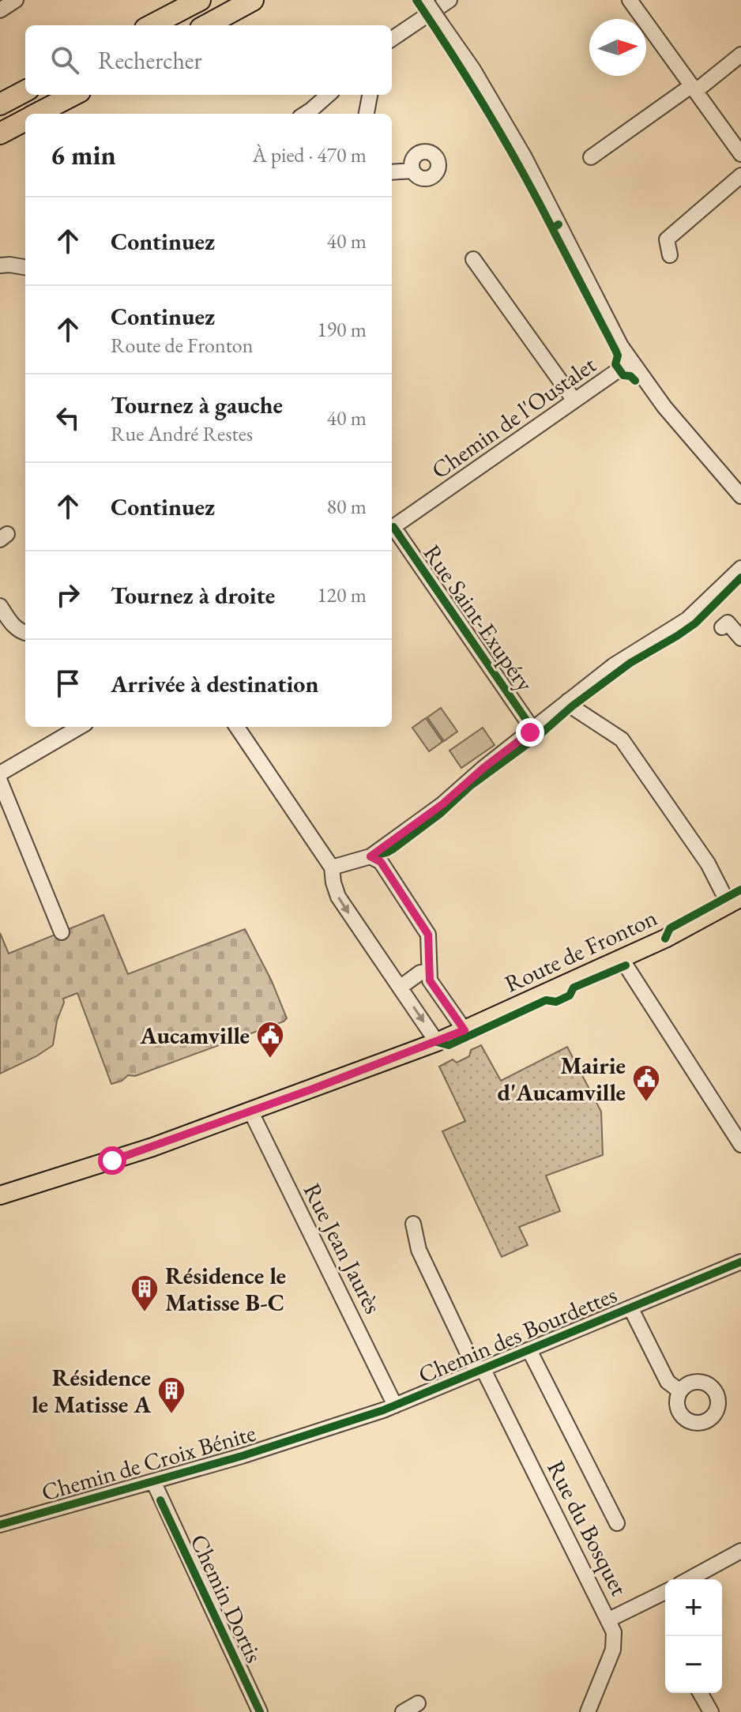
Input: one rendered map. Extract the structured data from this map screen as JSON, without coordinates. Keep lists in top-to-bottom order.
{
  "streets": {
    "main road": ["Route de Fronton"],
    "street": [
      "Chemin de l'Oustalet",
      "Rue Saint-Exupéry",
      "Rue Jean Jaurès",
      "Chemin des Bourdettes",
      "Chemin de Croix Bénite",
      "Rue du Bosquet",
      "Chemin Dortis"
    ]
  },
  "crossings": [
    ["Route de Fronton", "Rue Jean Jaurès"],
    ["Rue Jean Jaurès", "Chemin des Bourdettes"],
    ["Chemin des Bourdettes", "Chemin de Croix Bénite"],
    ["Chemin des Bourdettes", "Rue du Bosquet"],
    ["Chemin de Croix Bénite", "Chemin Dortis"]
  ],
  "places": {
    "public building": ["Aucamville", "Mairie d'Aucamville"],
    "building": ["Résidence le Matisse B-C", "Résidence le Matisse A"]
  },
  "north": "right",
  "page": {
    "search": "Rechercher",
    "heading": ["6 min", "À pied · 470 m"],
    "list": [
      ["Continuez", "40 m"],
      ["Continuez", "Route de Fronton", "190 m"],
      ["Tournez à gauche", "Rue André Restes", "40 m"],
      ["Continuez", "80 m"],
      ["Tournez à droite", "120 m"],
      "Arrivée à destination"
    ],
    "map_buttons": ["+", "−"]
  }
}
